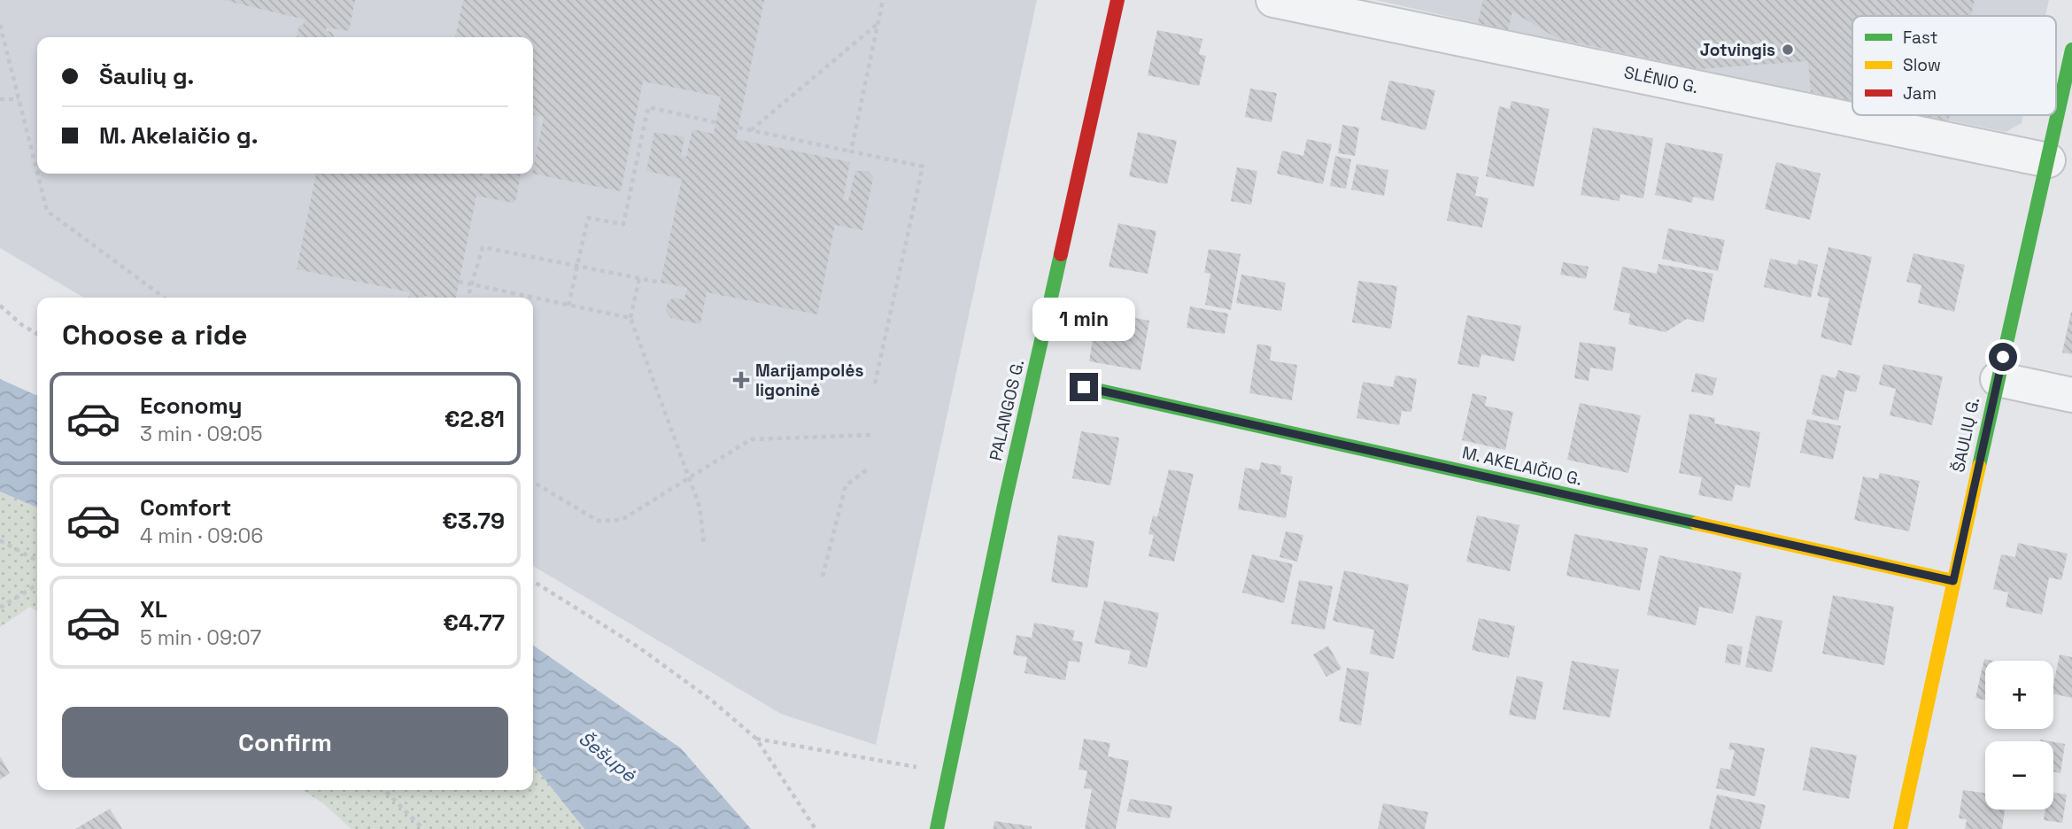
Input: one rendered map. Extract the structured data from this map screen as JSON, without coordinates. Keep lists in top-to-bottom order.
{
  "streets": {
    "street": [
      "SLĖNIO G.",
      "PALANGOS G.",
      "ŠAULIŲ G.",
      "M. AKELAIČIO G."
    ]
  },
  "crossings": [
    ["SLĖNIO G.", "ŠAULIŲ G."],
    ["ŠAULIŲ G.", "M. AKELAIČIO G."]
  ],
  "water": ["Šešupė"],
  "places": {
    "other": ["Jotvingis"],
    "health": ["Marijampolės ligoninė"]
  },
  "legend": ["Fast", "Slow", "Jam"],
  "page": {
    "banner": ["Šaulių g.", "M. Akelaičio g."],
    "bubble": "1 min",
    "heading": "Choose a ride",
    "list": [
      {
        "name": "Economy",
        "note": "3 min · 09:05",
        "value": "€2.81"
      },
      {
        "name": "Comfort",
        "note": "4 min · 09:06",
        "value": "€3.79"
      },
      {
        "name": "XL",
        "note": "5 min · 09:07",
        "value": "€4.77"
      }
    ],
    "map_buttons": ["+", "−"],
    "buttons": "Confirm"
  }
}
